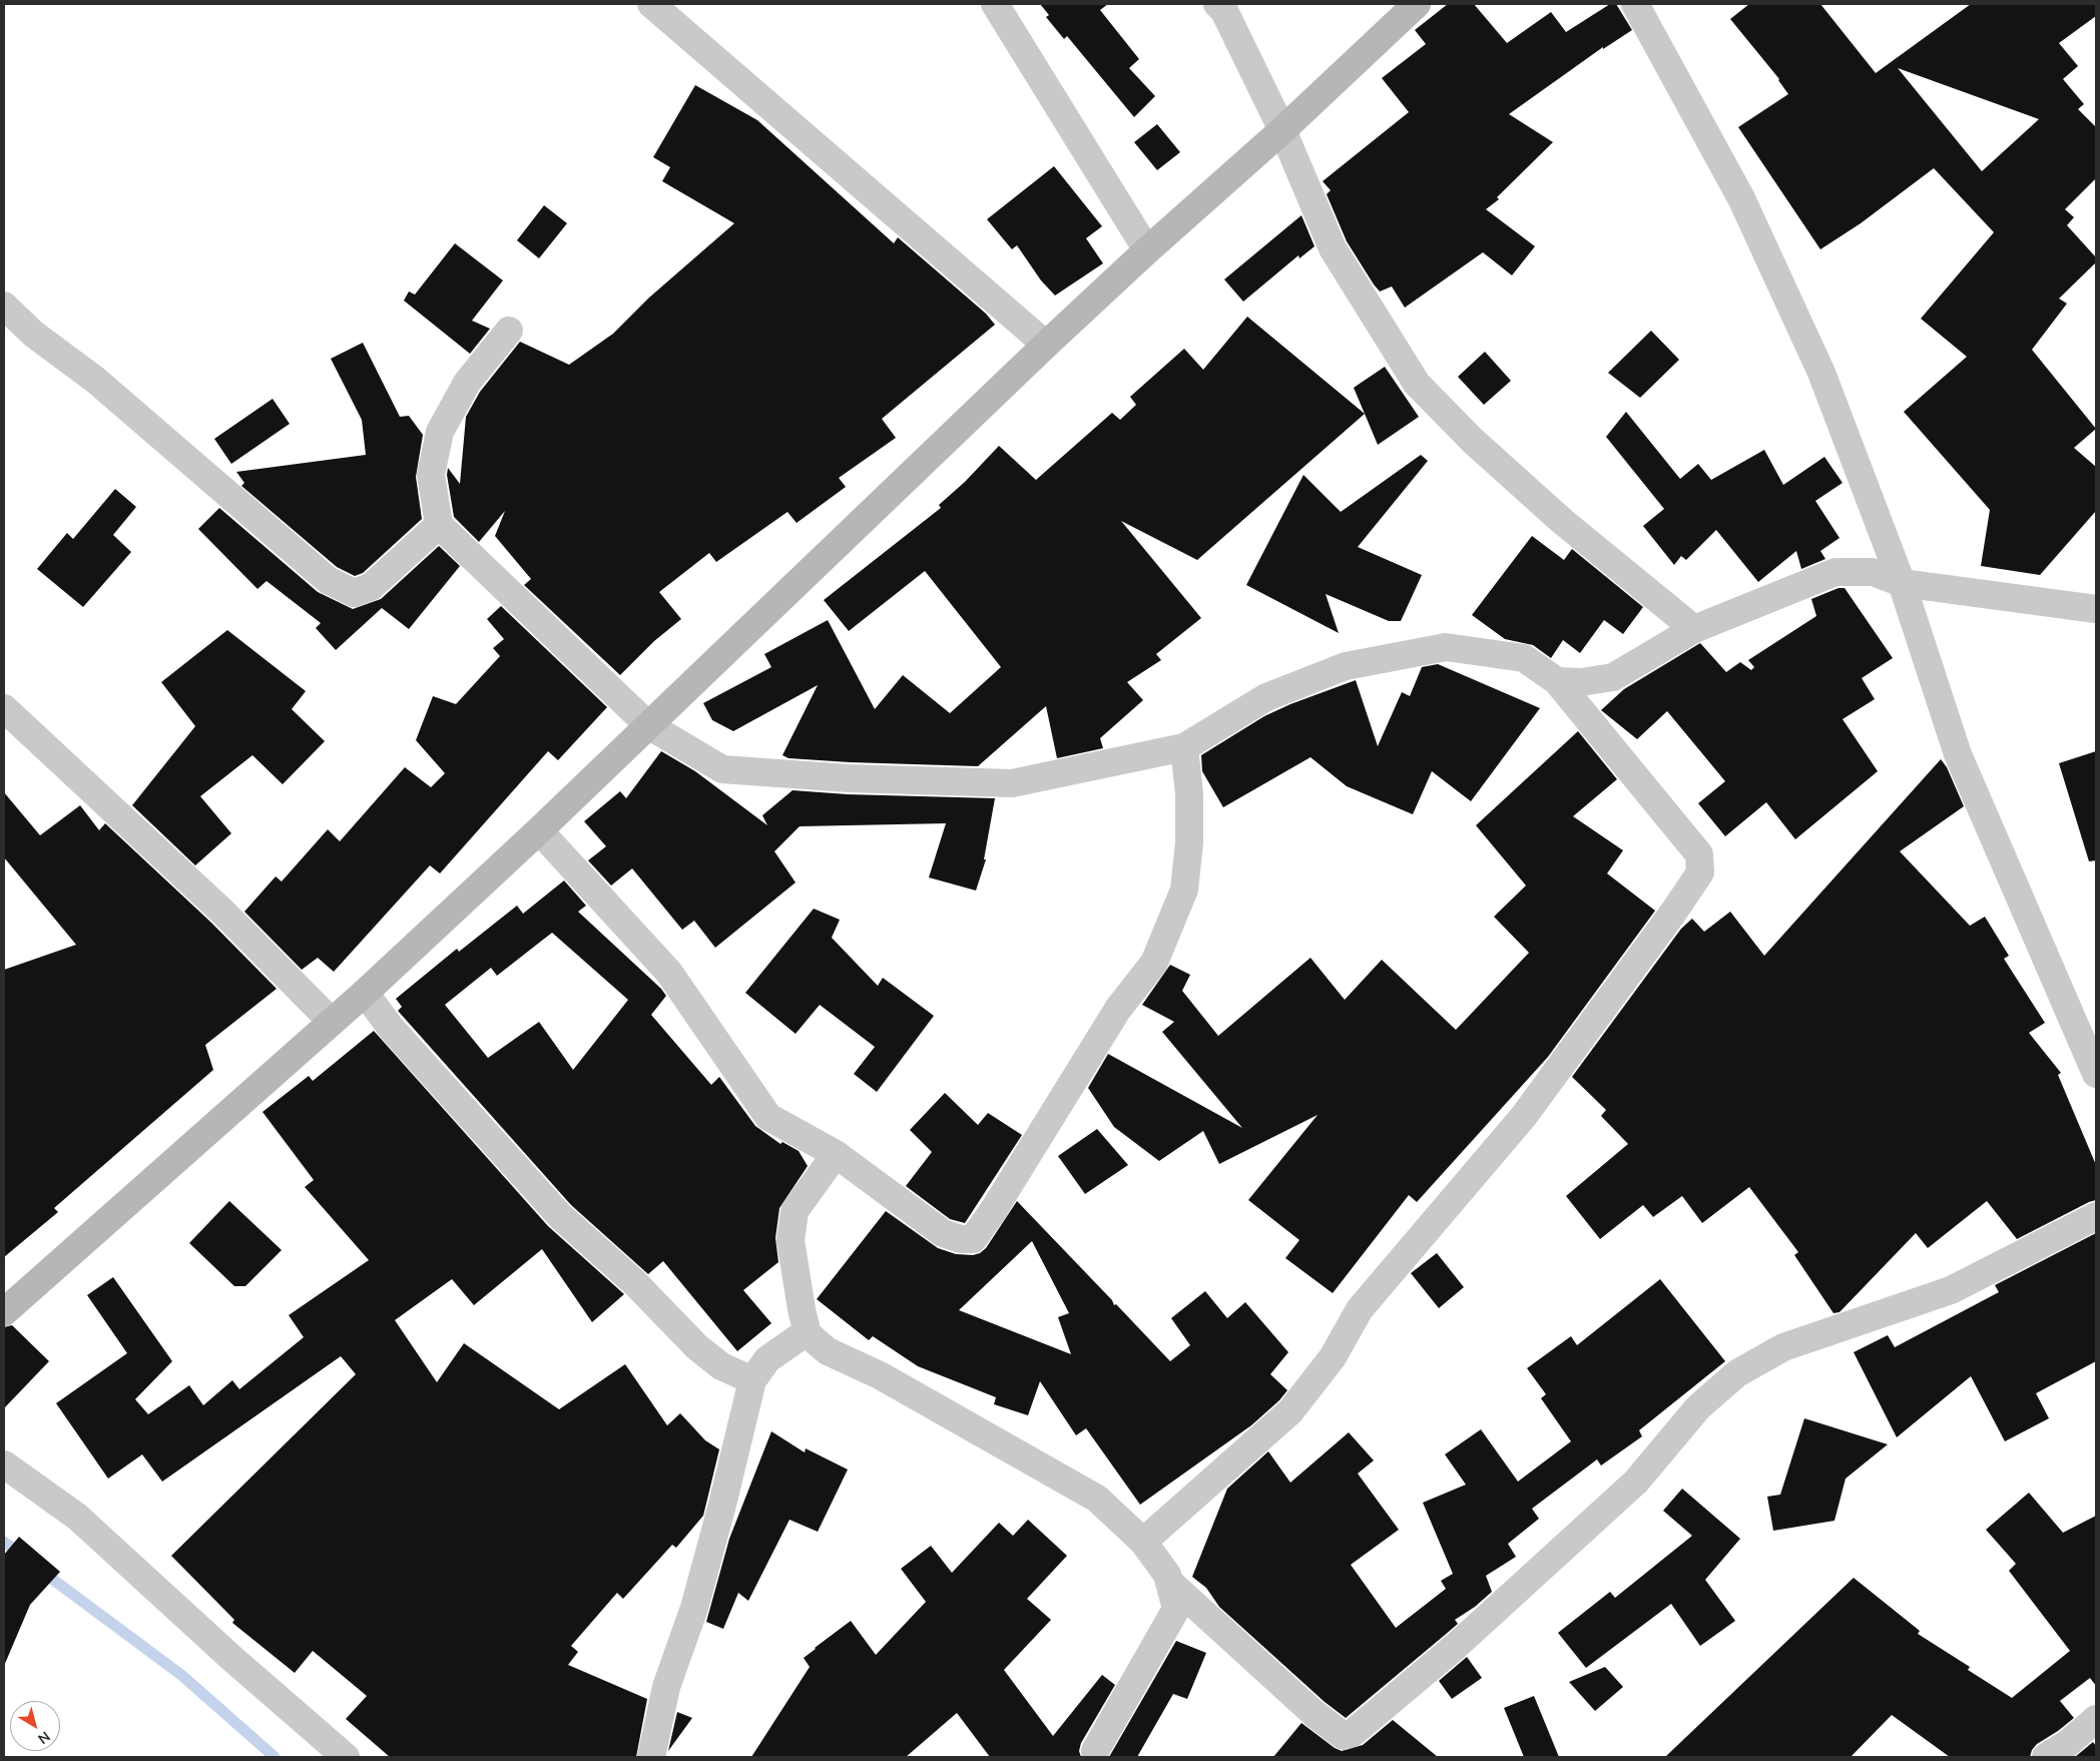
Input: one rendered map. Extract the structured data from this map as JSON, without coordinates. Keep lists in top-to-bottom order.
{
  "north": "bottom right"
}
